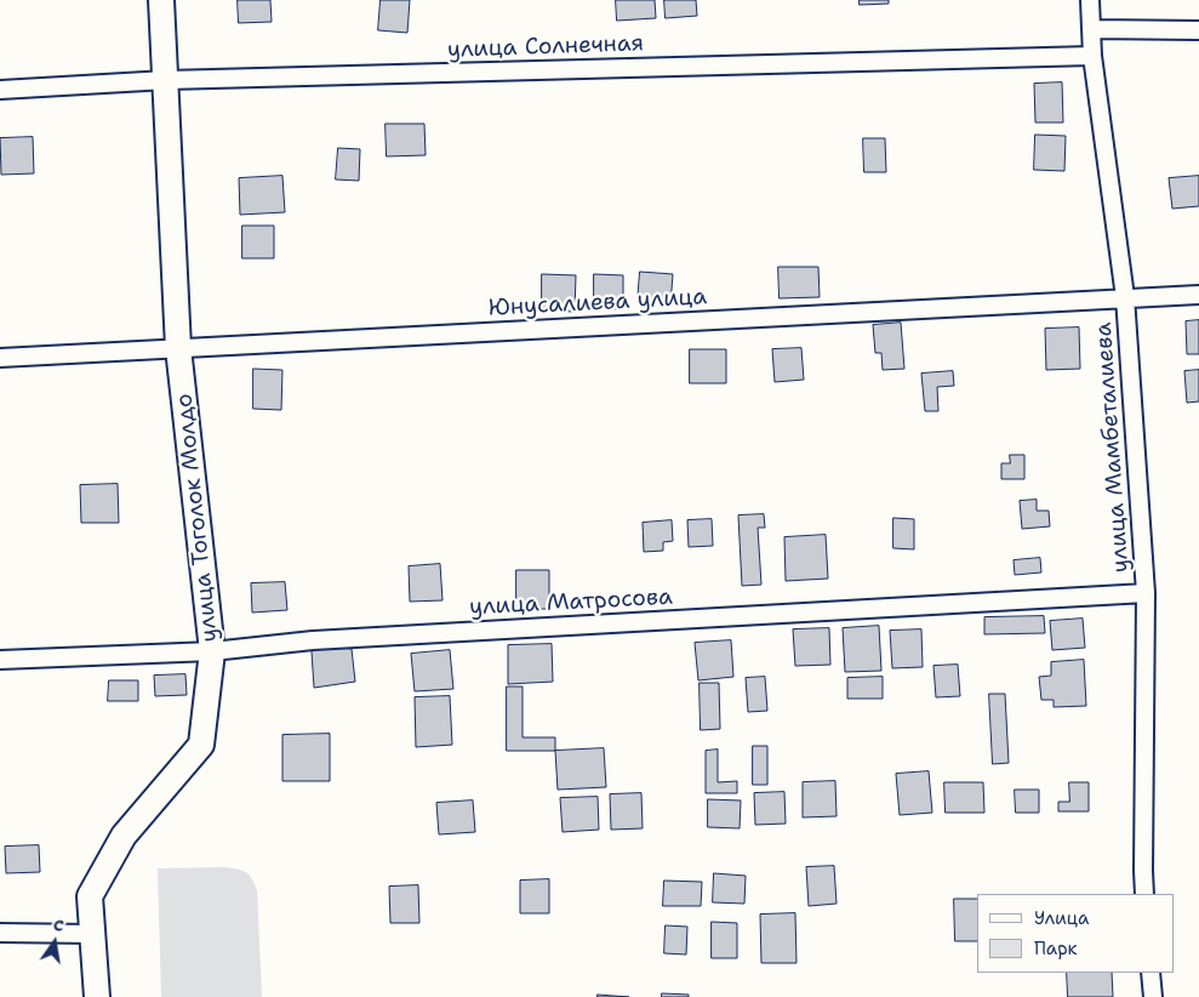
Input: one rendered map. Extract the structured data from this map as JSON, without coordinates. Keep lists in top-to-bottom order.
{
  "streets": {
    "street": [
      "улица Солнечная",
      "Юнусалиева улица",
      "улица Мамбеталиева",
      "улица Тоголок Молдо",
      "улица Матросова"
    ]
  },
  "crossings": [
    ["улица Солнечная", "улица Мамбеталиева"],
    ["улица Солнечная", "улица Тоголок Молдо"],
    ["Юнусалиева улица", "улица Мамбеталиева"],
    ["Юнусалиева улица", "улица Тоголок Молдо"],
    ["улица Мамбеталиева", "улица Матросова"],
    ["улица Тоголок Молдо", "улица Матросова"]
  ],
  "legend": ["Улица", "Парк"],
  "north": "top"
}
